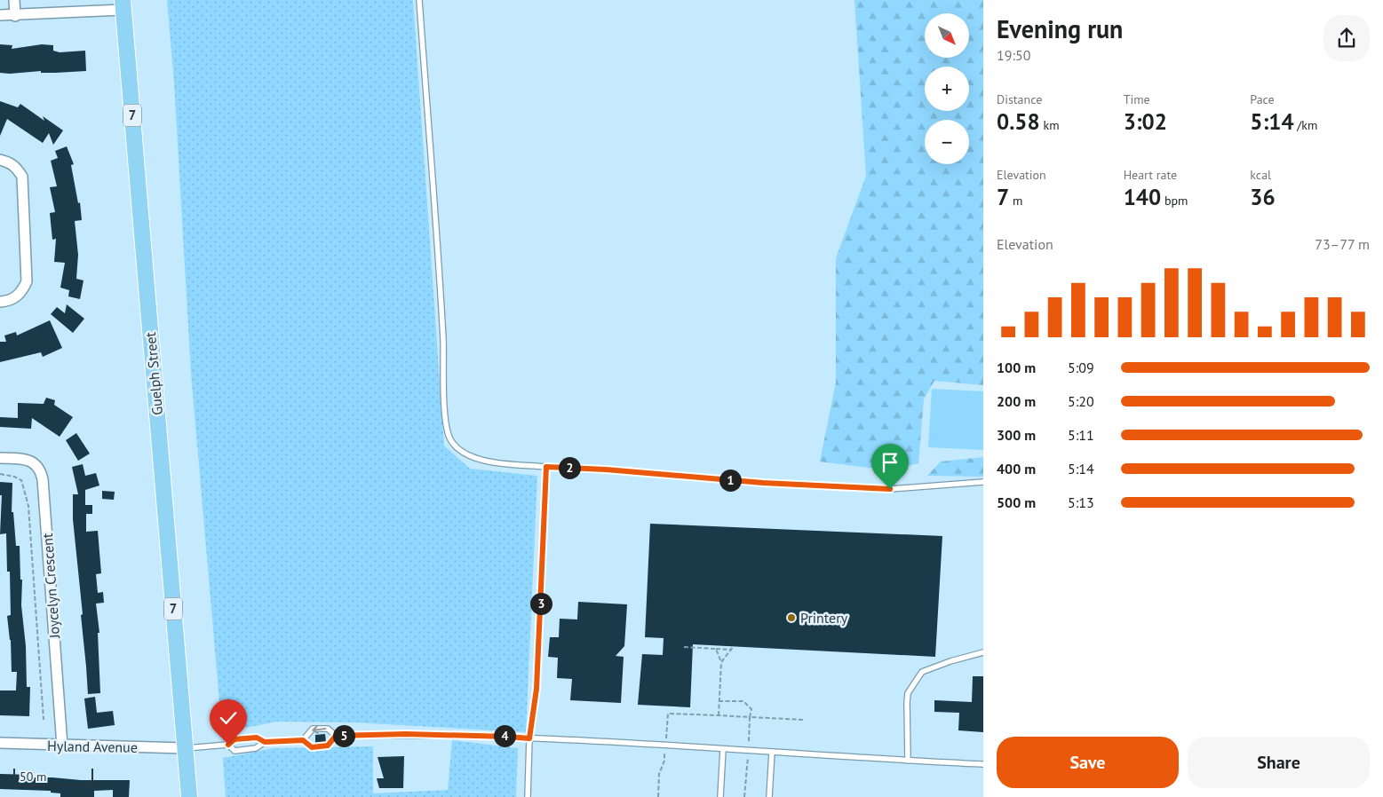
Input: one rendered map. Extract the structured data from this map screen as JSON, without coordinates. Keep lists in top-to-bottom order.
{
  "streets": {
    "main road": ["7", "Guelph Street"],
    "street": ["Joycelyn Crescent", "Hyland Avenue"]
  },
  "crossings": [
    ["7", "Guelph Street"],
    ["7", "Hyland Avenue"],
    ["Guelph Street", "Hyland Avenue"],
    ["Joycelyn Crescent", "Hyland Avenue"]
  ],
  "places": ["Printery"],
  "scale_bar": "50 m",
  "north": "bottom right",
  "page": {
    "heading": ["Evening run", "19:50"],
    "map_buttons": ["+", "−"],
    "stats": [
      ["Distance", "0.58 km"],
      ["Time", "3:02"],
      ["Pace", "5:14 /km"],
      ["Elevation", "7 m"],
      ["Heart rate", "140 bpm"],
      ["kcal", "36"]
    ],
    "chart": ["Elevation", "73–77 m"],
    "list": [
      {
        "name": "100 m",
        "note": "5:09"
      },
      {
        "name": "200 m",
        "note": "5:20"
      },
      {
        "name": "300 m",
        "note": "5:11"
      },
      {
        "name": "400 m",
        "note": "5:14"
      },
      {
        "name": "500 m",
        "note": "5:13"
      }
    ],
    "pins": [
      "2",
      "1",
      "3",
      "4",
      "5"
    ],
    "buttons": ["Save", "Share"],
    "scale": "50 m"
  }
}
